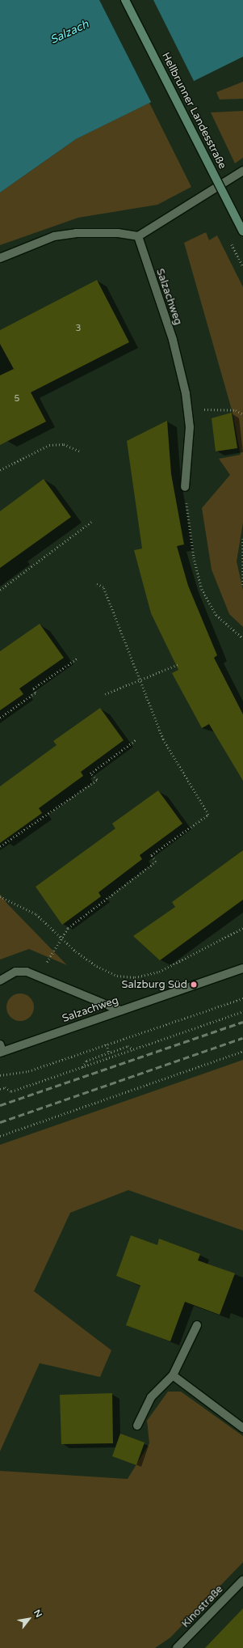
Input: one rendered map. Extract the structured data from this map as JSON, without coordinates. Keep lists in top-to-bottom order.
{
  "streets": {
    "main road": ["Hellbrunner Landesstraße"],
    "street": ["Salzachweg", "Kinostraße"]
  },
  "water": ["Salzach"],
  "places": ["Salzburg Süd"],
  "house_numbers": ["3", "5"],
  "north": "top right"
}
